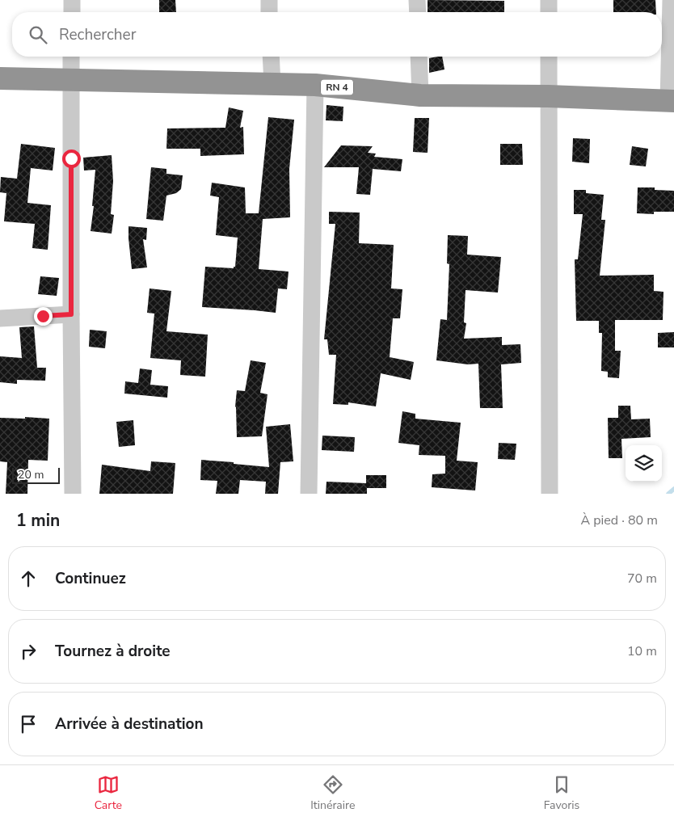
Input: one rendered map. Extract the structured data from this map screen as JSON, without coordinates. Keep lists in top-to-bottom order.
{
  "streets": {
    "highway": ["RN 4"]
  },
  "scale_bar": "20 m",
  "page": {
    "search": "Rechercher",
    "scale": "20 m",
    "heading": ["1 min", "À pied · 80 m"],
    "list": [
      ["Continuez", "70 m"],
      ["Tournez à droite", "10 m"],
      "Arrivée à destination"
    ],
    "nav": ["Carte", "Itinéraire", "Favoris"]
  }
}
